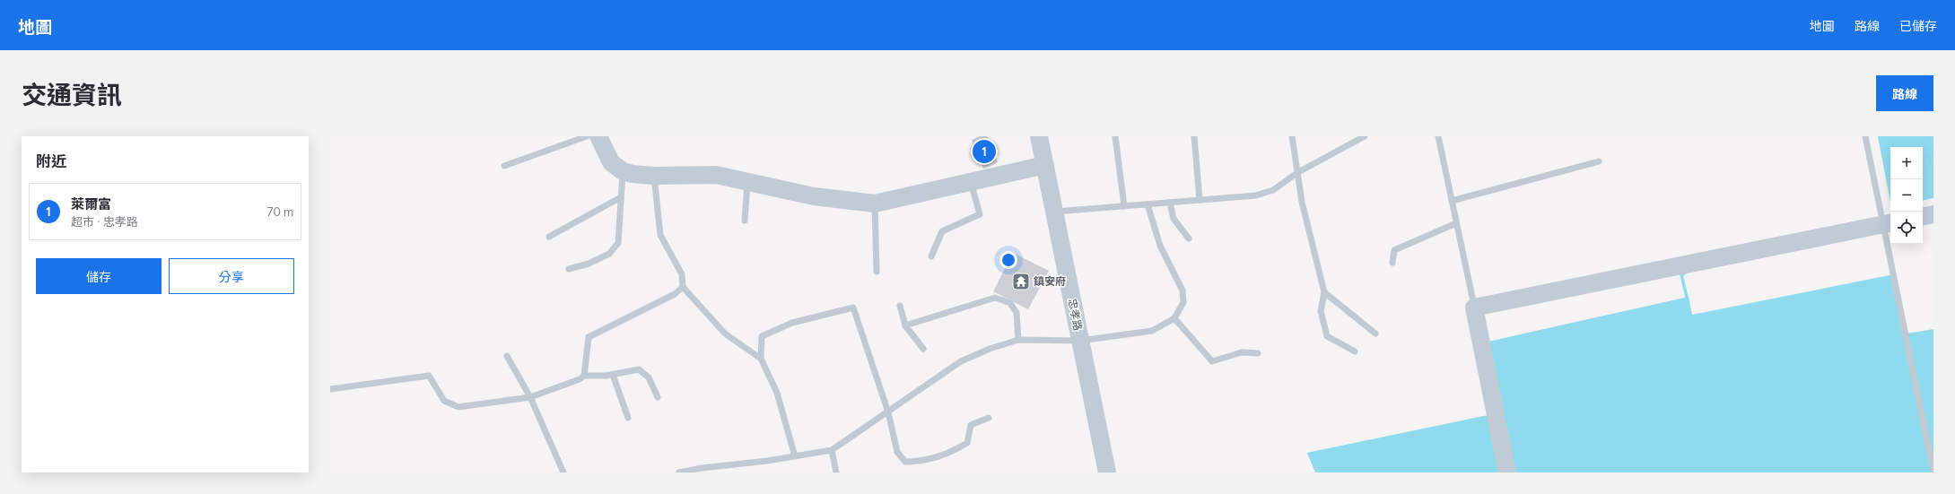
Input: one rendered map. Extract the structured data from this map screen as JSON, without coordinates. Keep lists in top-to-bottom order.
{
  "streets": {
    "street": ["忠孝路"]
  },
  "places": {
    "temple": ["鎮安府"]
  },
  "page": {
    "header": "地圖",
    "nav": ["地圖", "路線", "已儲存"],
    "title": "交通資訊",
    "buttons": [
      "路線",
      ["儲存", "分享"]
    ],
    "heading": "附近",
    "pins": "1",
    "map_buttons": ["+", "−"],
    "list": [
      {
        "mark": "1",
        "name": "萊爾富",
        "note": "超市 · 忠孝路",
        "value": "70 m"
      }
    ]
  }
}
